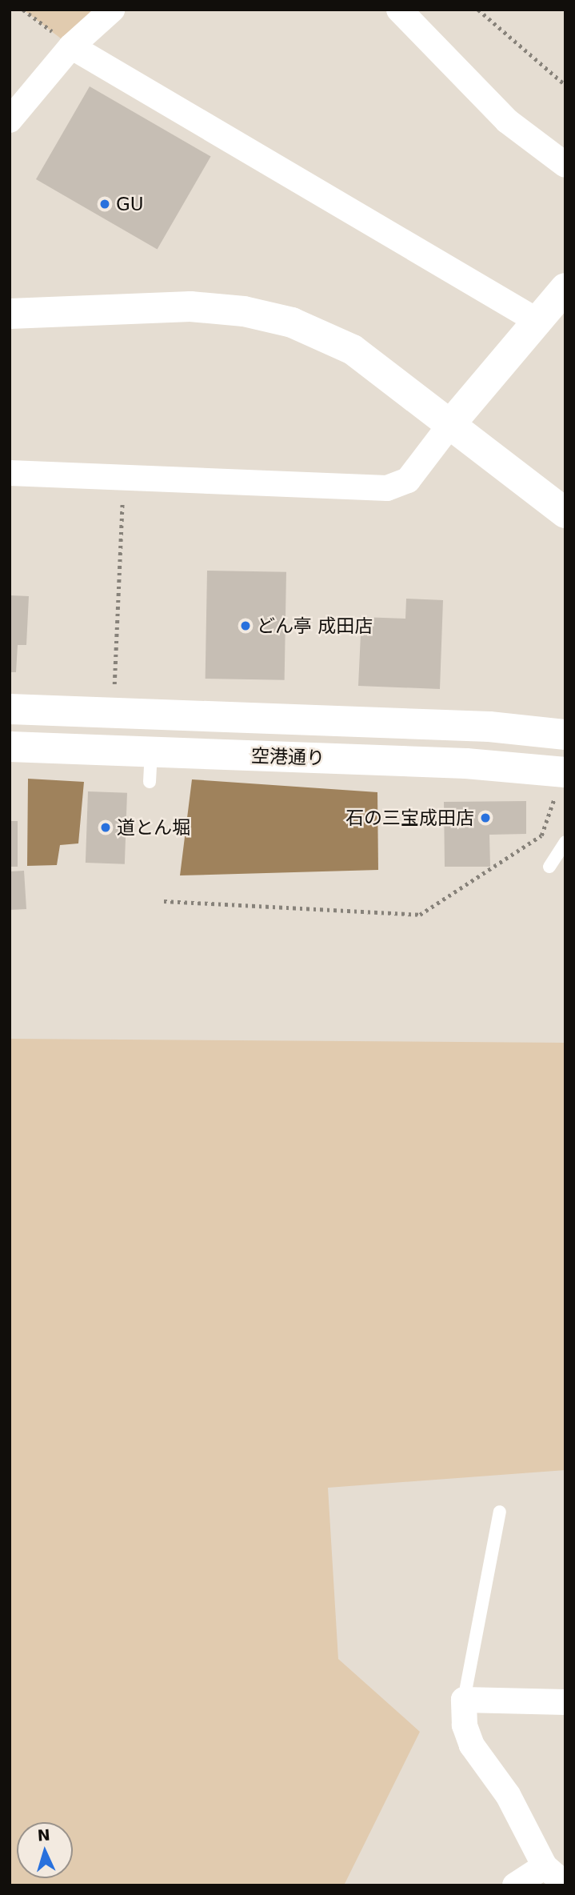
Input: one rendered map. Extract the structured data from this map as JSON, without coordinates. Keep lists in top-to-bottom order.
{
  "streets": {
    "main road": ["空港通り"]
  },
  "places": [
    "GU",
    "どん亭 成田店",
    "石の三宝成田店",
    "道とん堀"
  ],
  "north": "top"
}
